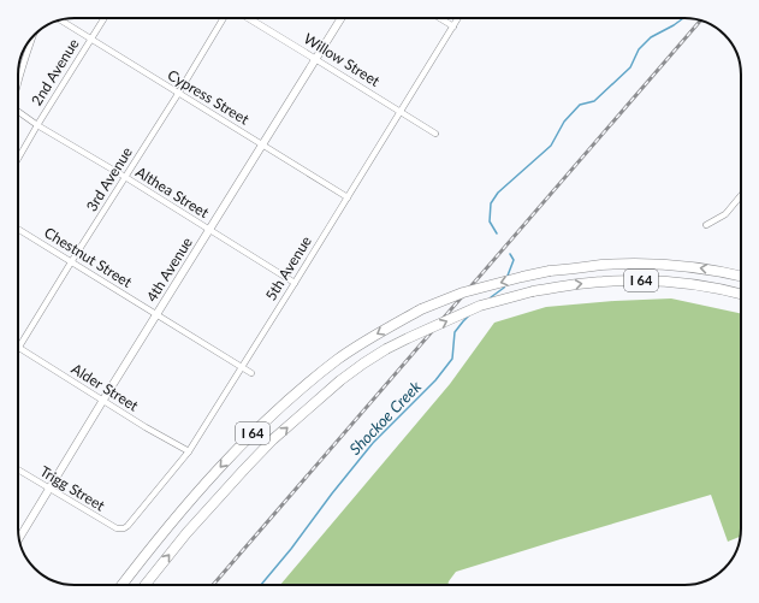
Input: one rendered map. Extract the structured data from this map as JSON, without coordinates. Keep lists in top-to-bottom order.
{
  "streets": {
    "highway": ["I 64"],
    "main road": ["4th Avenue"],
    "street": [
      "Willow Street",
      "2nd Avenue",
      "Cypress Street",
      "3rd Avenue",
      "Althea Street",
      "Chestnut Street",
      "5th Avenue",
      "Alder Street",
      "Trigg Street"
    ]
  },
  "crossings": [
    ["Willow Street", "5th Avenue"],
    ["Willow Street", "4th Avenue"],
    ["2nd Avenue", "Cypress Street"],
    ["2nd Avenue", "Althea Street"],
    ["Cypress Street", "3rd Avenue"],
    ["Cypress Street", "5th Avenue"],
    ["Cypress Street", "4th Avenue"],
    ["3rd Avenue", "Althea Street"],
    ["3rd Avenue", "Chestnut Street"],
    ["3rd Avenue", "Alder Street"],
    ["Althea Street", "5th Avenue"],
    ["Althea Street", "4th Avenue"],
    ["Chestnut Street", "5th Avenue"],
    ["Chestnut Street", "4th Avenue"],
    ["5th Avenue", "Alder Street"],
    ["5th Avenue", "Trigg Street"],
    ["4th Avenue", "Alder Street"],
    ["4th Avenue", "Trigg Street"]
  ],
  "water": ["Shockoe Creek"]
}
